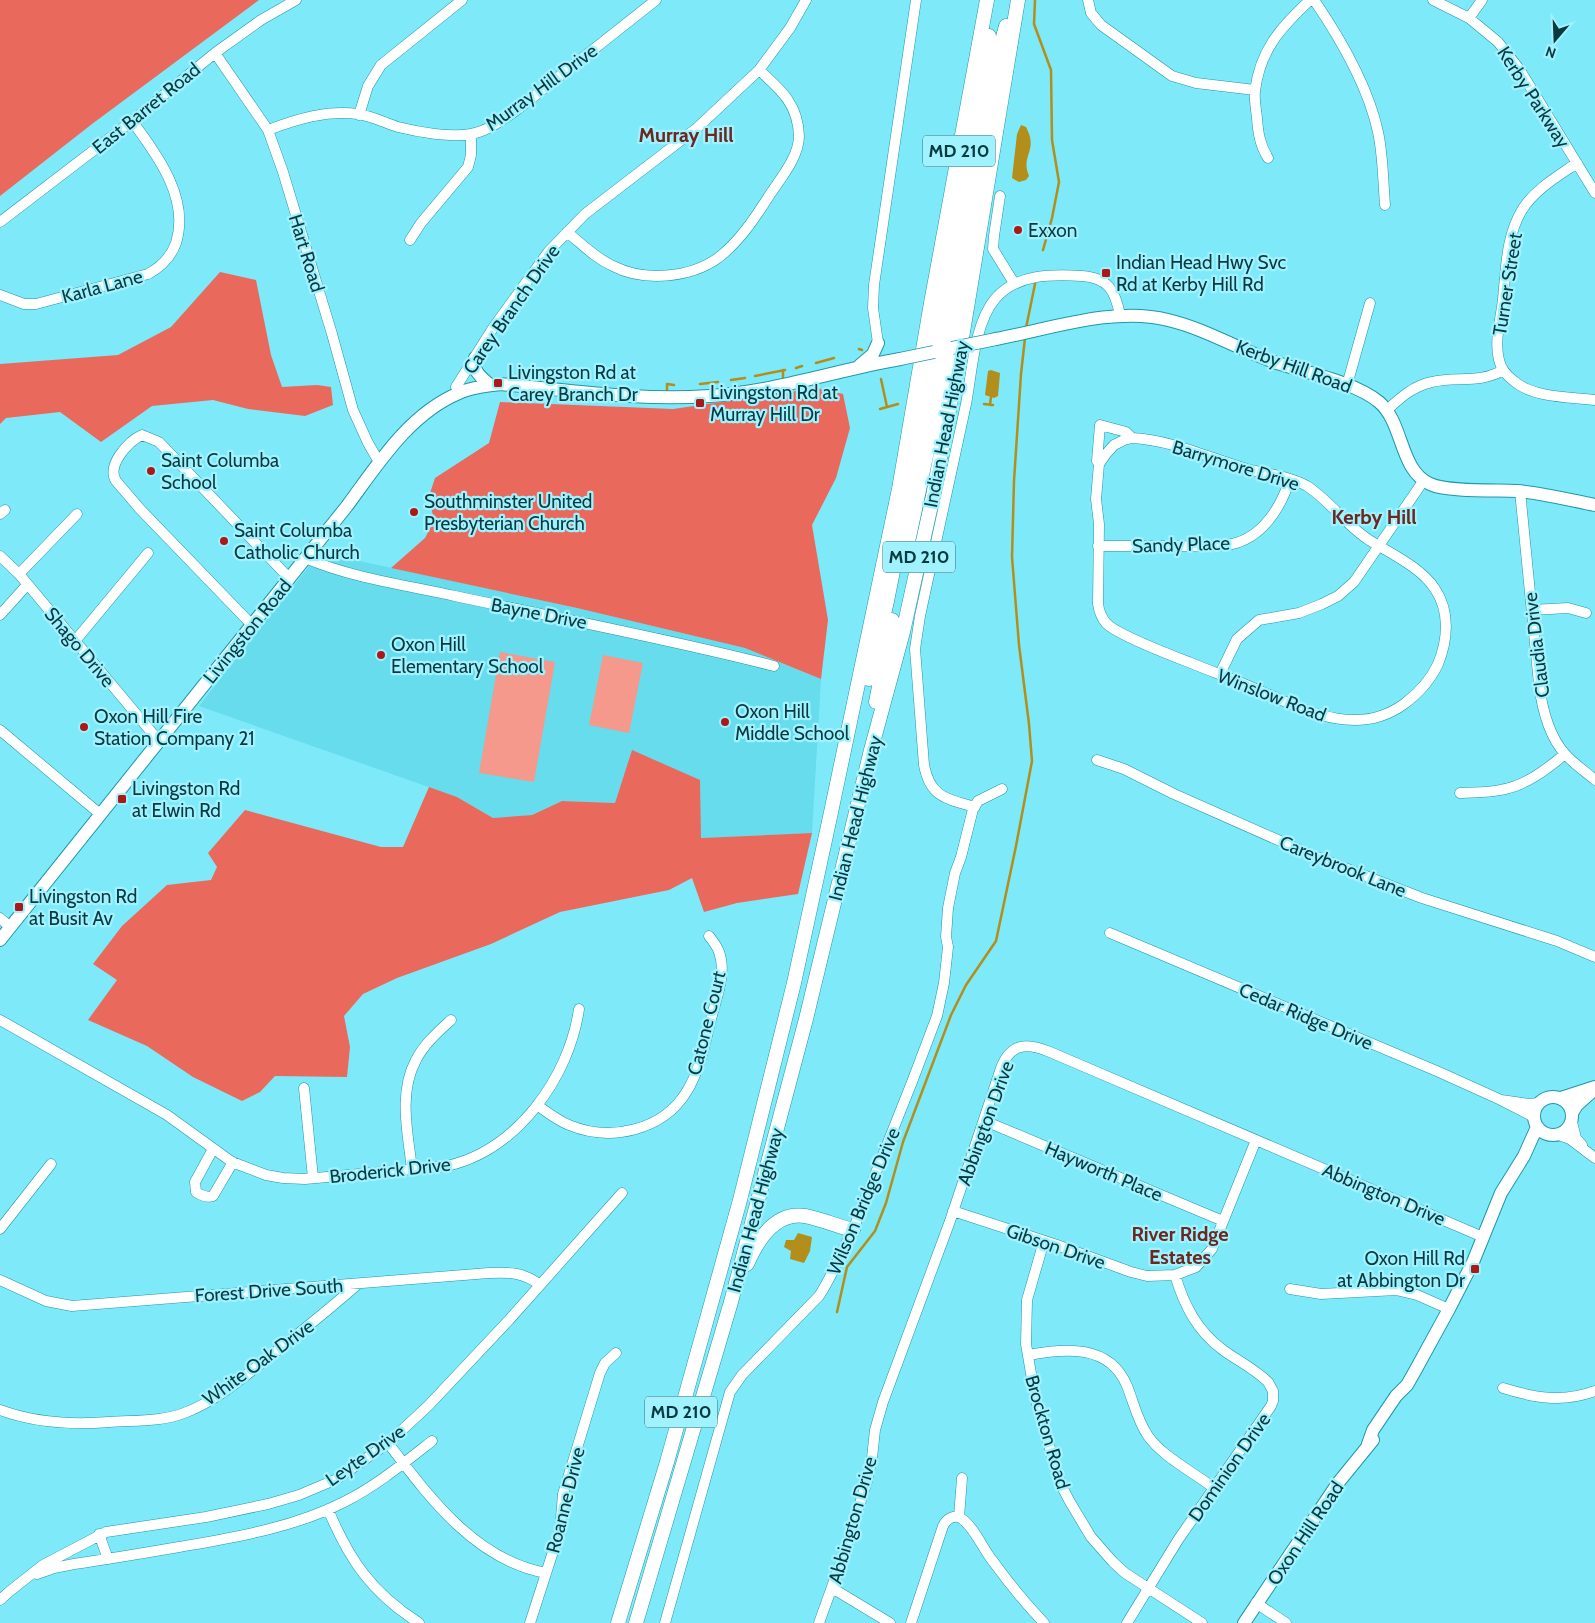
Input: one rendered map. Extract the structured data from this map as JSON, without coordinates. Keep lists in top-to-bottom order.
{
  "streets": {
    "highway": ["MD 210", "Indian Head Highway"],
    "main road": ["Kerby Hill Road", "Livingston Road", "Oxon Hill Road"],
    "street": [
      "Murray Hill Drive",
      "Kerby Parkway",
      "East Barret Road",
      "Hart Road",
      "Turner Street",
      "Karla Lane",
      "Carey Branch Drive",
      "Barrymore Drive",
      "Sandy Place",
      "Bayne Drive",
      "Claudia Drive",
      "Shago Drive",
      "Winslow Road",
      "Careybrook Lane",
      "Cedar Ridge Drive",
      "Catone Court",
      "Abbington Drive",
      "Broderick Drive",
      "Hayworth Place",
      "Wilson Bridge Drive",
      "Gibson Drive",
      "Forest Drive South",
      "White Oak Drive",
      "Brockton Road",
      "Leyte Drive",
      "Dominion Drive",
      "Roanne Drive"
    ]
  },
  "crossings": [
    ["Murray Hill Drive", "Hart Road"],
    ["Kerby Parkway", "Turner Street"],
    ["East Barret Road", "Hart Road"],
    ["East Barret Road", "Karla Lane"],
    ["Hart Road", "Livingston Road"],
    ["Carey Branch Drive", "Livingston Road"],
    ["Kerby Hill Road", "Livingston Road"],
    ["Barrymore Drive", "Sandy Place"],
    ["Barrymore Drive", "Winslow Road"],
    ["Sandy Place", "Winslow Road"],
    ["Bayne Drive", "Livingston Road"],
    ["Livingston Road", "Shago Drive"],
    ["Cedar Ridge Drive", "Oxon Hill Road"],
    ["Catone Court", "Broderick Drive"],
    ["Abbington Drive", "Hayworth Place"],
    ["Abbington Drive", "Gibson Drive"],
    ["Abbington Drive", "Oxon Hill Road"],
    ["Hayworth Place", "Gibson Drive"],
    ["Gibson Drive", "Brockton Road"],
    ["Gibson Drive", "Dominion Drive"],
    ["Forest Drive South", "White Oak Drive"],
    ["Forest Drive South", "Leyte Drive"],
    ["Brockton Road", "Dominion Drive"]
  ],
  "districts": ["Murray Hill", "Kerby Hill", "River Ridge Estates"],
  "places": {
    "other": [
      "Exxon",
      "Saint Columba School",
      "Southminster United Presbyterian Church",
      "Saint Columba Catholic Church",
      "Oxon Hill Elementary School",
      "Oxon Hill Middle School",
      "Oxon Hill Fire Station Company 21"
    ],
    "transit": [
      "Indian Head Hwy Svc Rd at Kerby Hill Rd",
      "Livingston Rd at Carey Branch Dr",
      "Livingston Rd at Murray Hill Dr",
      "Livingston Rd at Elwin Rd",
      "Livingston Rd at Busit Av",
      "Oxon Hill Rd at Abbington Dr"
    ]
  },
  "north": "bottom"
}
